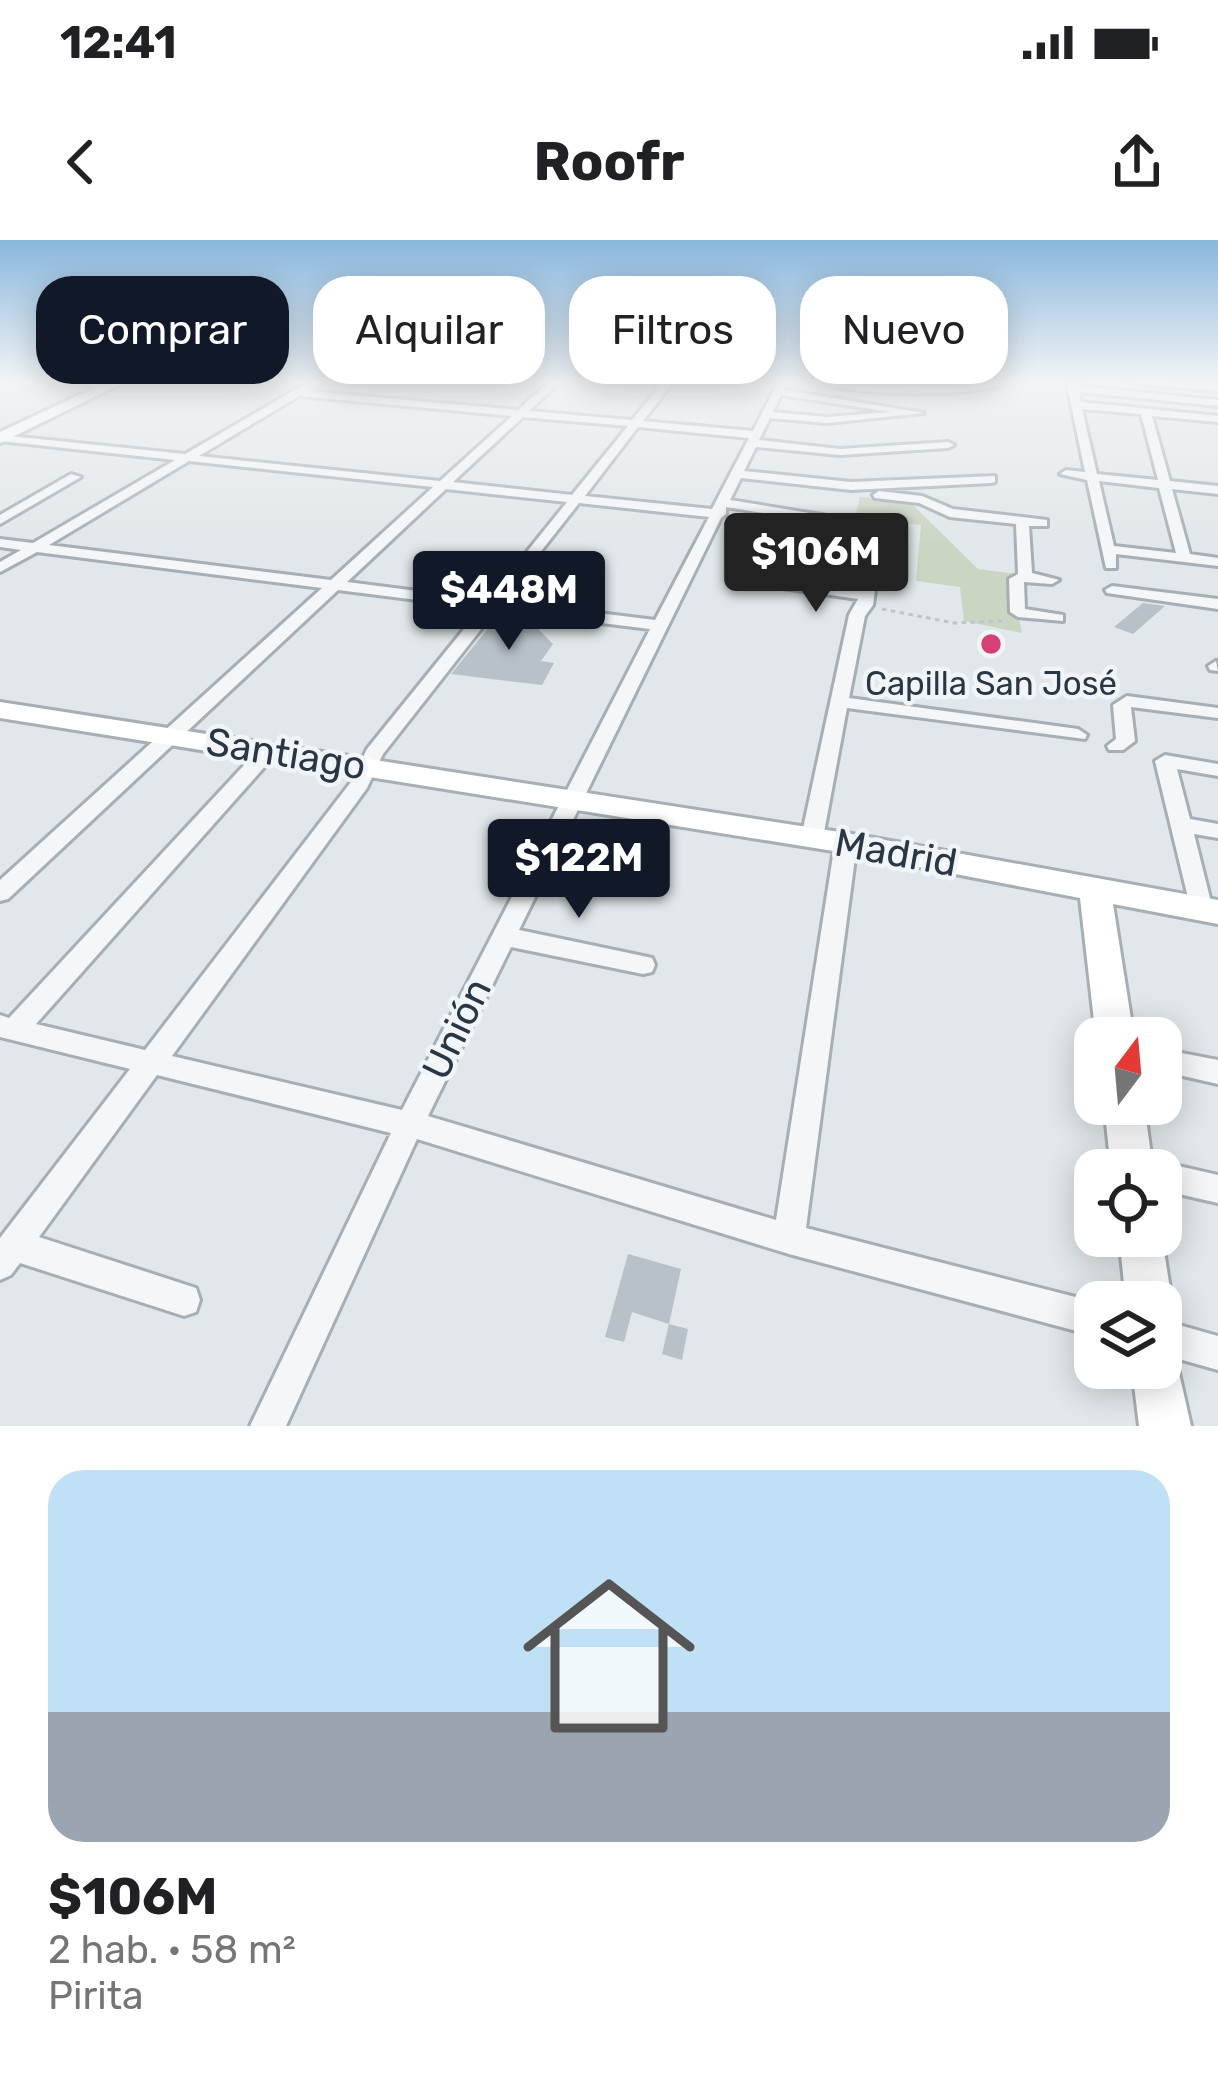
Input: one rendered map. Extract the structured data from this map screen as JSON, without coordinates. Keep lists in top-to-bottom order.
{
  "streets": {
    "street": ["Santiago", "Madrid", "Unión"]
  },
  "crossings": [
    ["Santiago", "Madrid"],
    ["Santiago", "Unión"],
    ["Madrid", "Unión"]
  ],
  "places": ["Capilla San José"],
  "north": "top",
  "page": {
    "status": "12:41",
    "header": "Roofr",
    "chip": [
      "Comprar",
      "Alquilar",
      "Filtros",
      "Nuevo"
    ],
    "price": ["$106M", "$448M", "$122M"],
    "list": [
      {
        "name": "$106M",
        "note": "2 hab. · 58 m² · Pirita"
      }
    ]
  }
}
